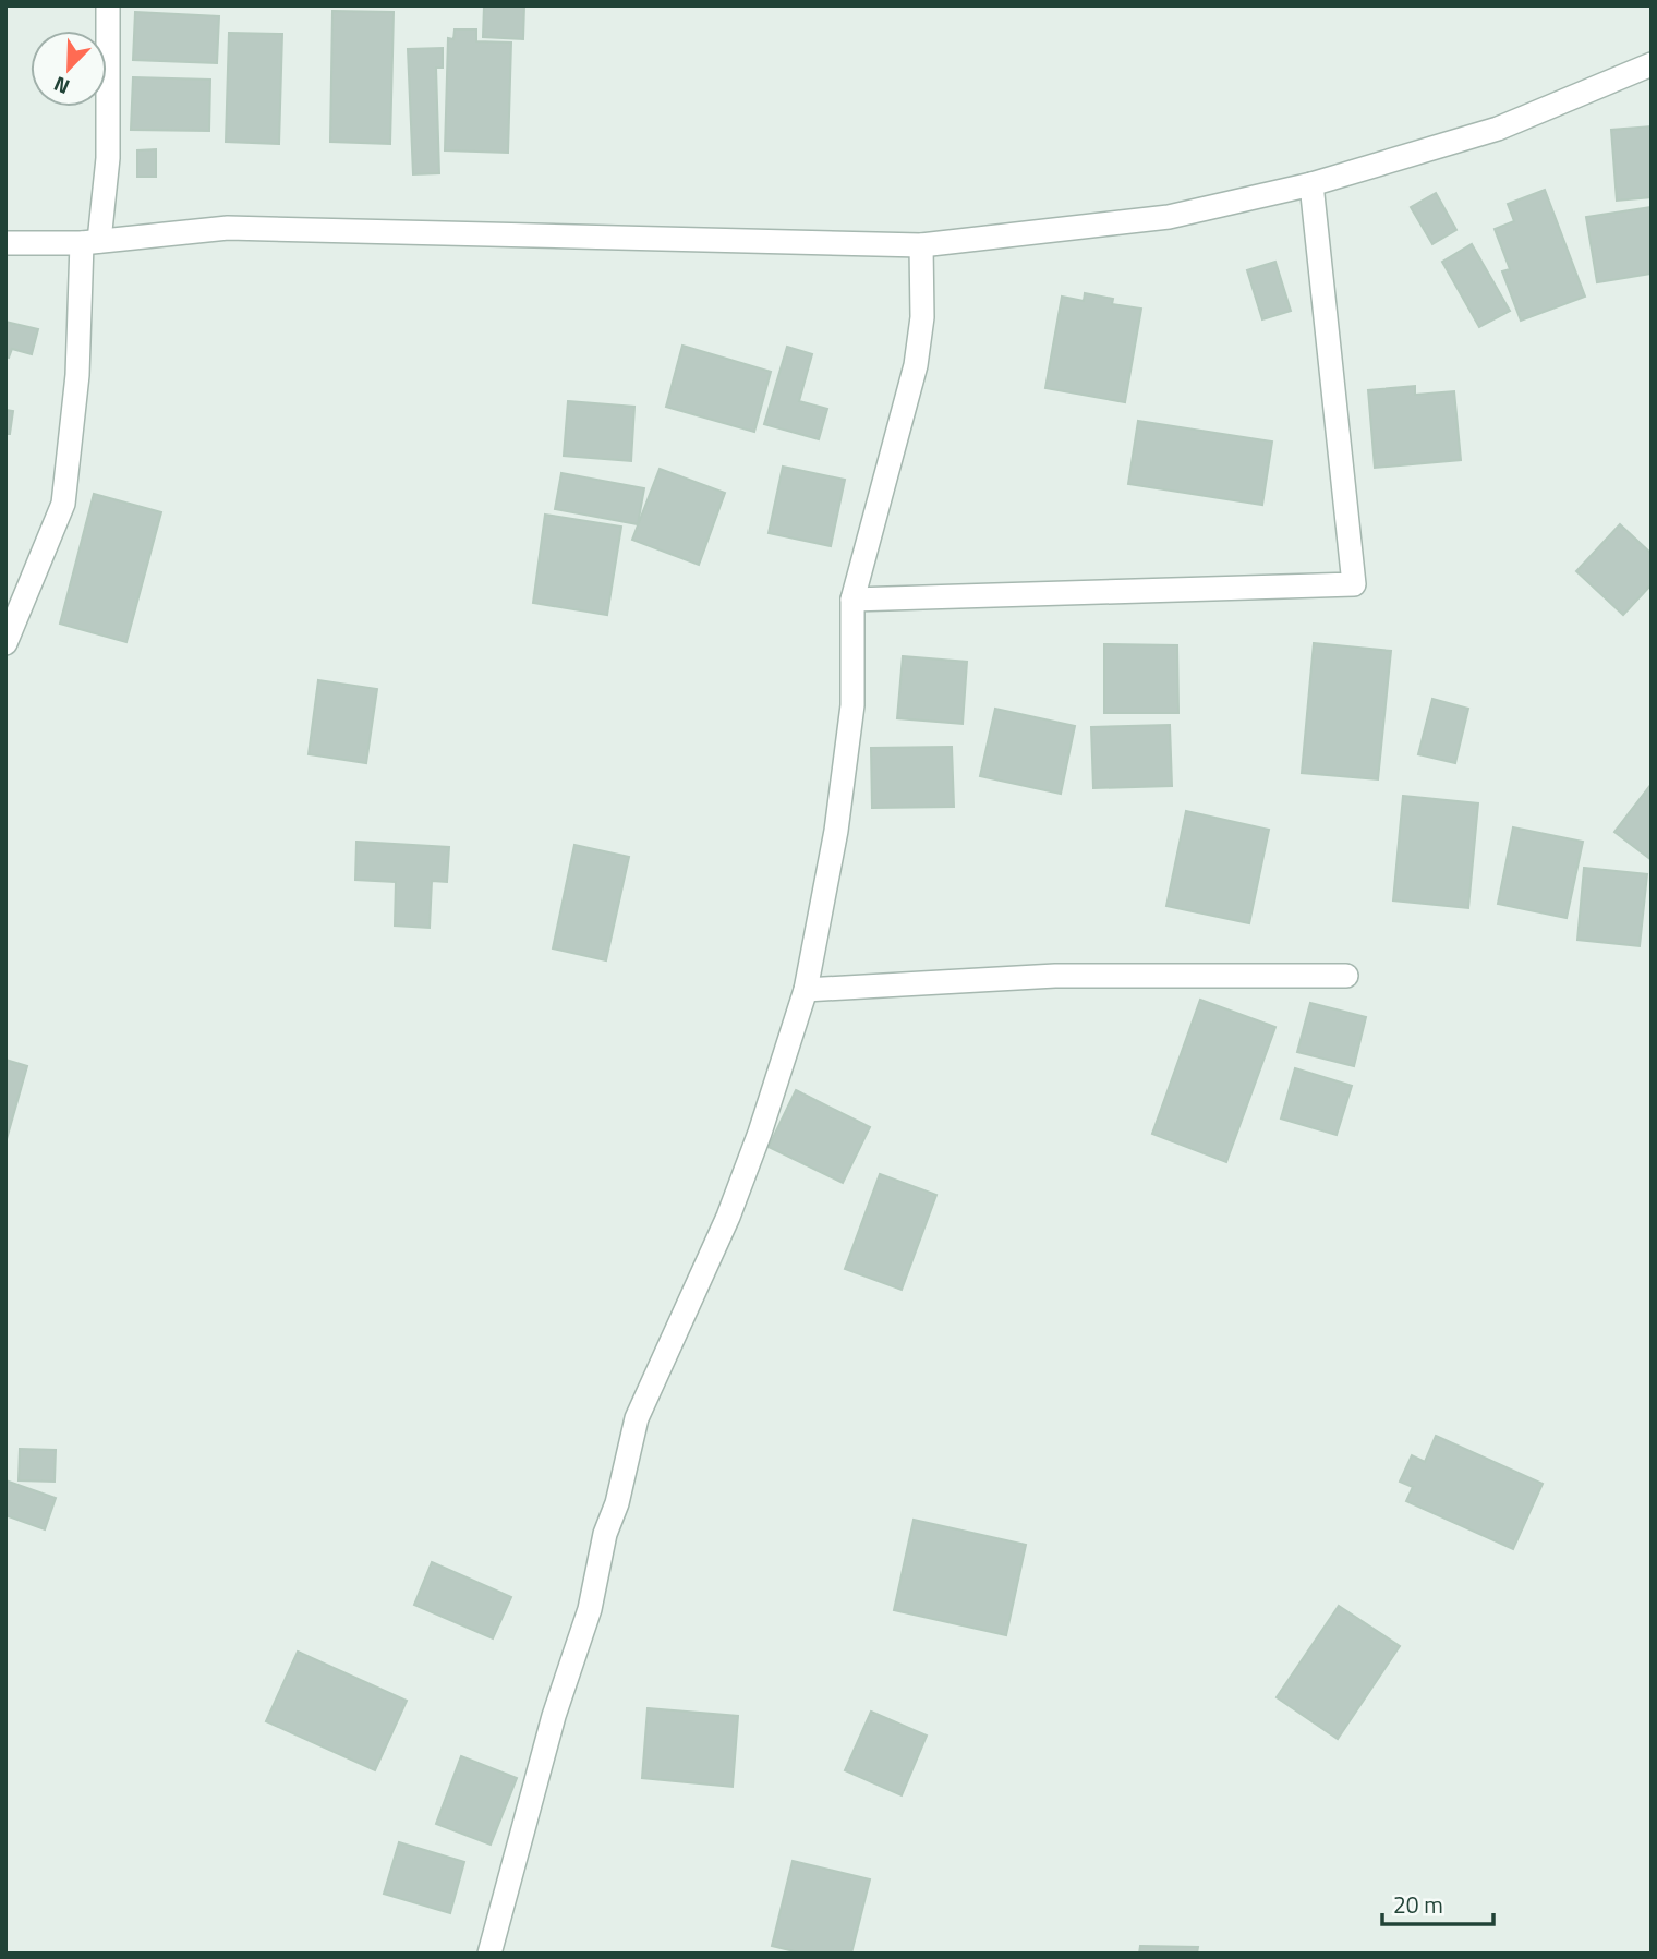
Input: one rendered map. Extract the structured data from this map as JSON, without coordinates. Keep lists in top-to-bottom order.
{
  "scale_bar": "20 m",
  "north": "bottom left"
}
